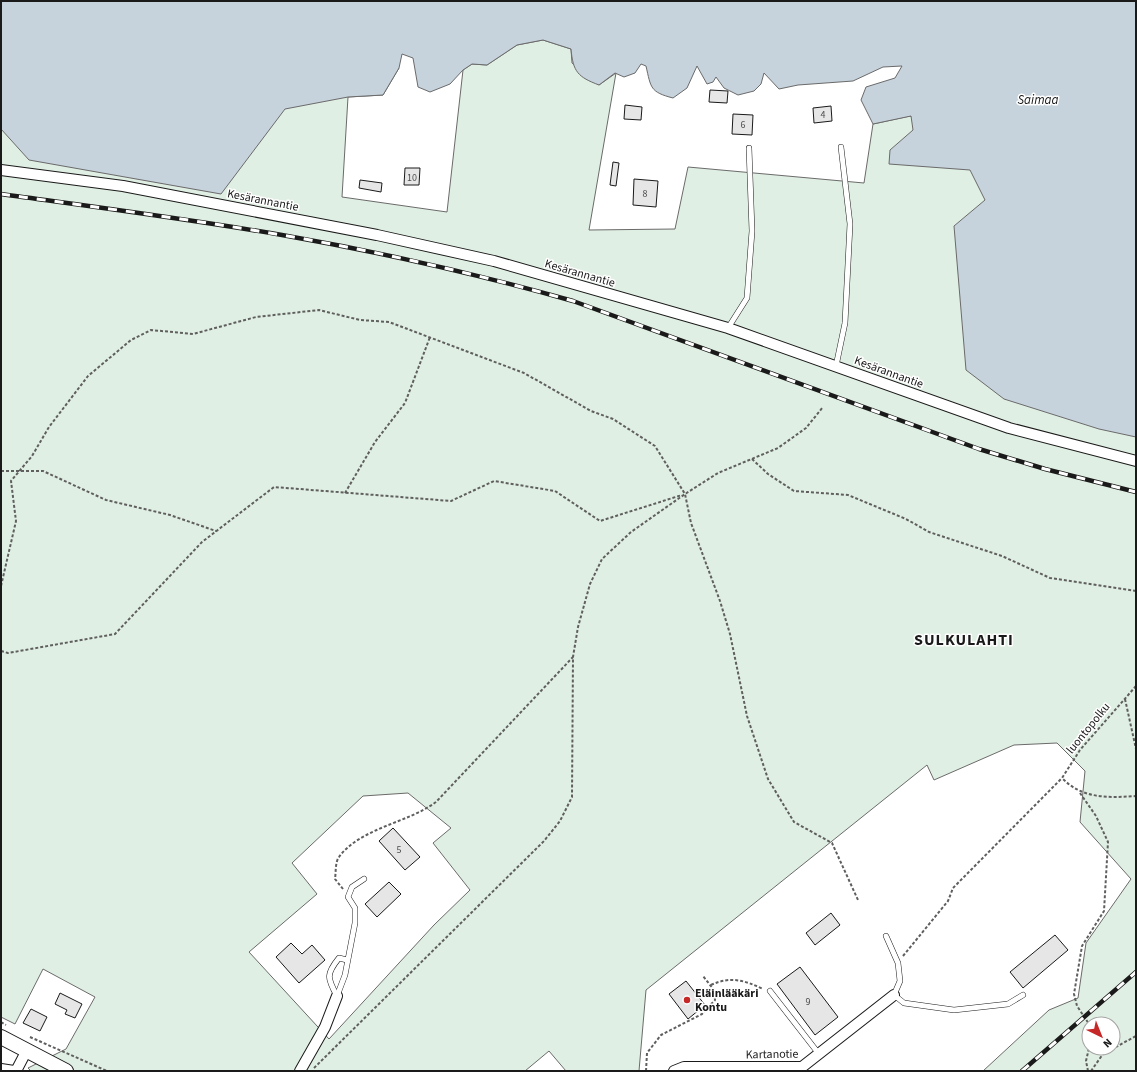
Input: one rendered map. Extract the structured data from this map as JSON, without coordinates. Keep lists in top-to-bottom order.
{
  "streets": {
    "street": ["Kesärannantie", "Kartanotie"],
    "path": ["luontopolku"]
  },
  "districts": ["SULKULAHTI"],
  "water": ["Saimaa"],
  "places": ["Eläinlääkäri Kontu"],
  "house_numbers": [
    "4",
    "6",
    "10",
    "8",
    "5",
    "9"
  ],
  "north": "bottom right"
}
